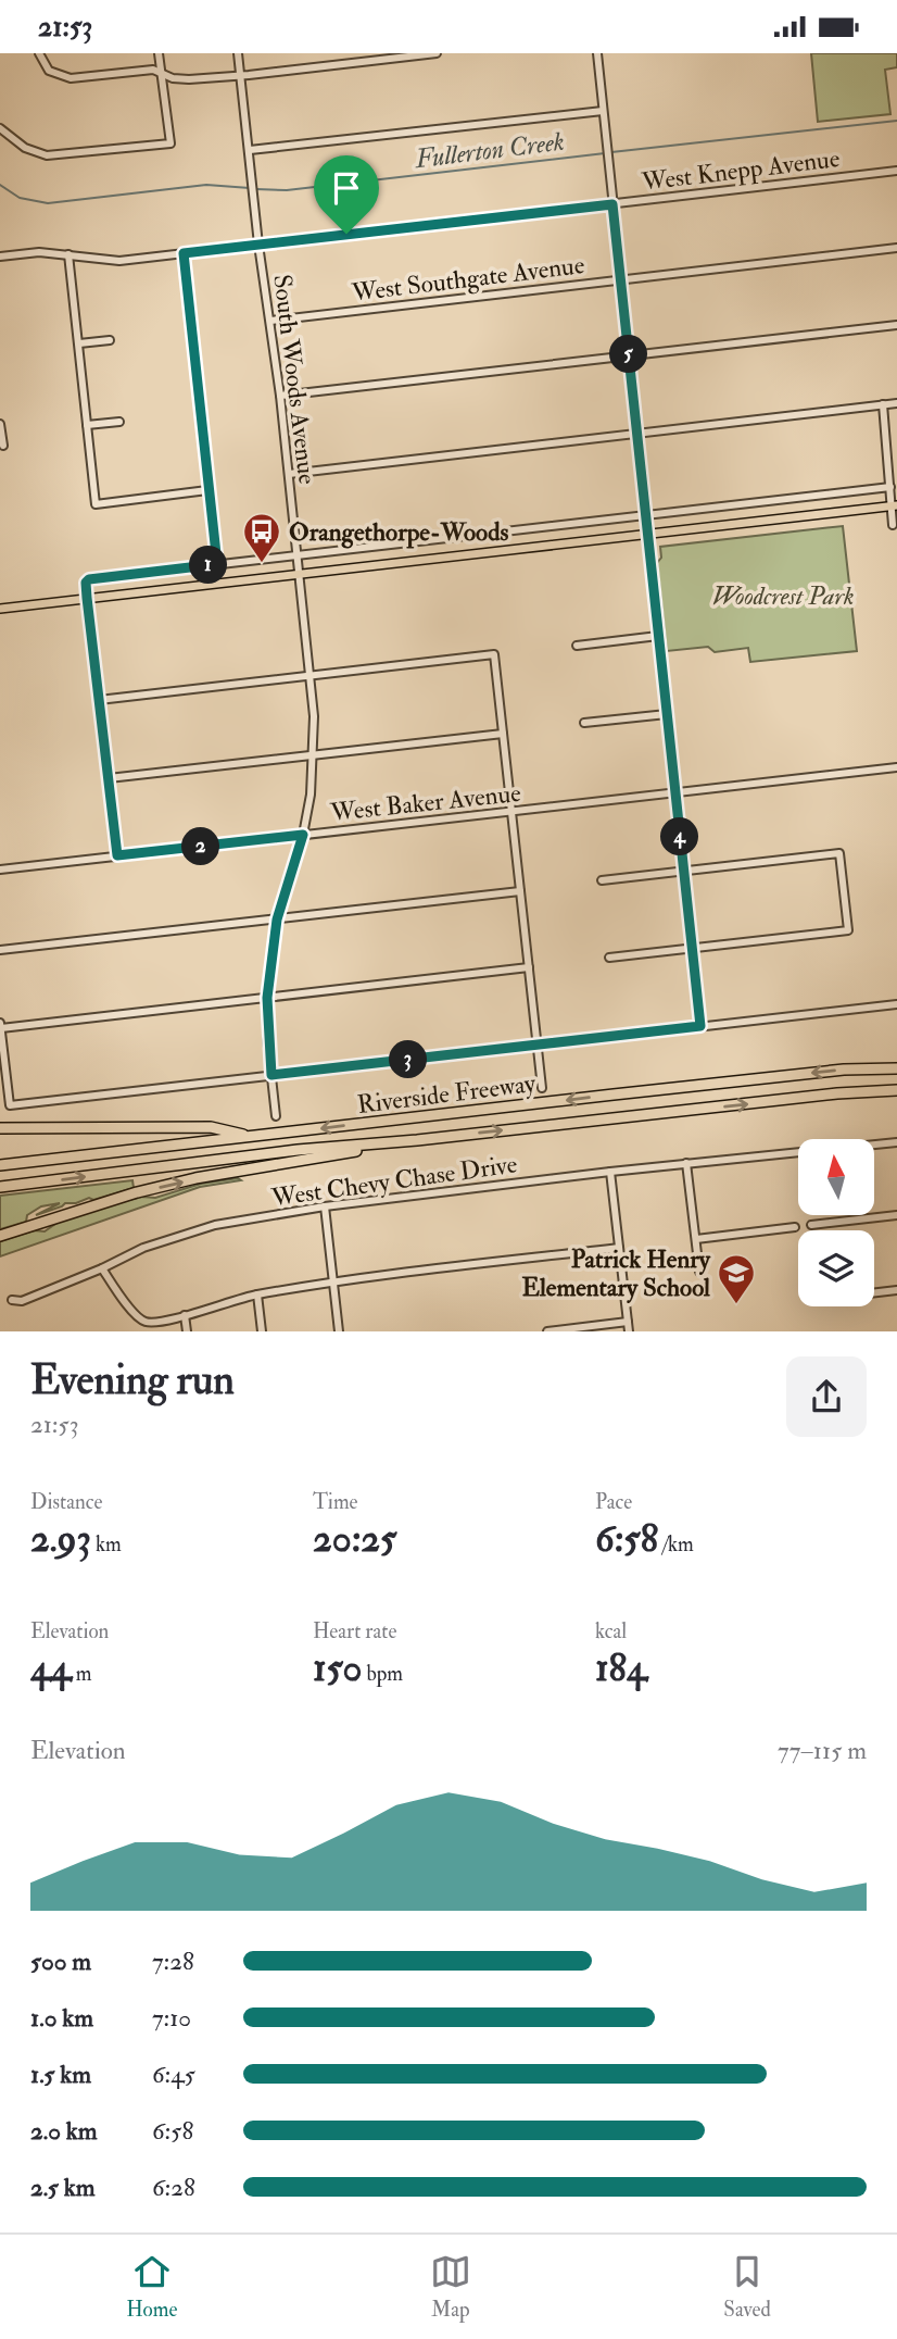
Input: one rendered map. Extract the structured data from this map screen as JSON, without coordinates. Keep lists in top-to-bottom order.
{
  "streets": {
    "highway": ["Riverside Freeway"],
    "street": [
      "West Knepp Avenue",
      "West Southgate Avenue",
      "South Woods Avenue",
      "West Baker Avenue",
      "West Chevy Chase Drive"
    ]
  },
  "crossings": [
    ["West Knepp Avenue", "South Woods Avenue"],
    ["West Southgate Avenue", "South Woods Avenue"],
    ["South Woods Avenue", "West Baker Avenue"]
  ],
  "water": ["Fullerton Creek"],
  "parks": ["Woodcrest Park"],
  "places": {
    "bus stop": ["Orangethorpe-Woods"],
    "school or university": ["Patrick Henry Elementary School"]
  },
  "north": "top",
  "page": {
    "status": "21:53",
    "pins": [
      "5",
      "1",
      "4",
      "2",
      "3"
    ],
    "heading": ["Evening run", "21:53"],
    "stats": [
      ["Distance", "2.93 km"],
      ["Time", "20:25"],
      ["Pace", "6:58 /km"],
      ["Elevation", "44 m"],
      ["Heart rate", "150 bpm"],
      ["kcal", "184"]
    ],
    "chart": ["Elevation", "77–115 m"],
    "list": [
      {
        "name": "500 m",
        "note": "7:28"
      },
      {
        "name": "1.0 km",
        "note": "7:10"
      },
      {
        "name": "1.5 km",
        "note": "6:45"
      },
      {
        "name": "2.0 km",
        "note": "6:58"
      },
      {
        "name": "2.5 km",
        "note": "6:28"
      }
    ],
    "tabs": ["Home", "Map", "Saved"]
  }
}
